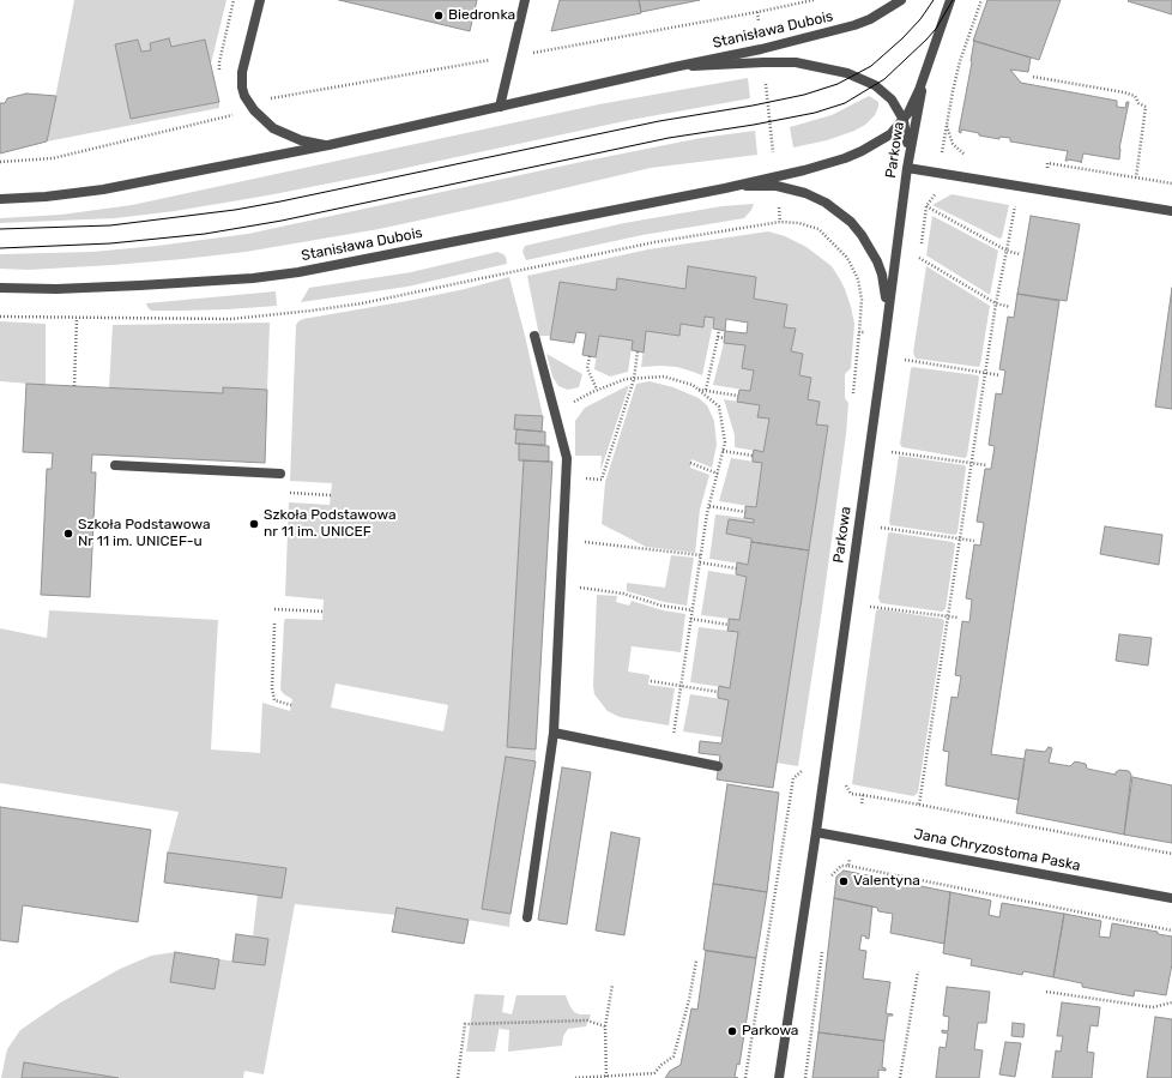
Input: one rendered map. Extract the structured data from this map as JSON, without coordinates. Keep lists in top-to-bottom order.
{
  "streets": {
    "street": ["Stanisława Dubois", "Parkowa", "Jana Chryzostoma Paska"]
  },
  "crossings": [
    ["Stanisława Dubois", "Parkowa"],
    ["Parkowa", "Jana Chryzostoma Paska"]
  ],
  "places": [
    "Biedronka",
    "Szkoła Podstawowa nr 11 im. UNICEF",
    "Szkoła Podstawowa Nr 11 im. UNICEF-u",
    "Valentyna",
    "Parkowa"
  ]
}
